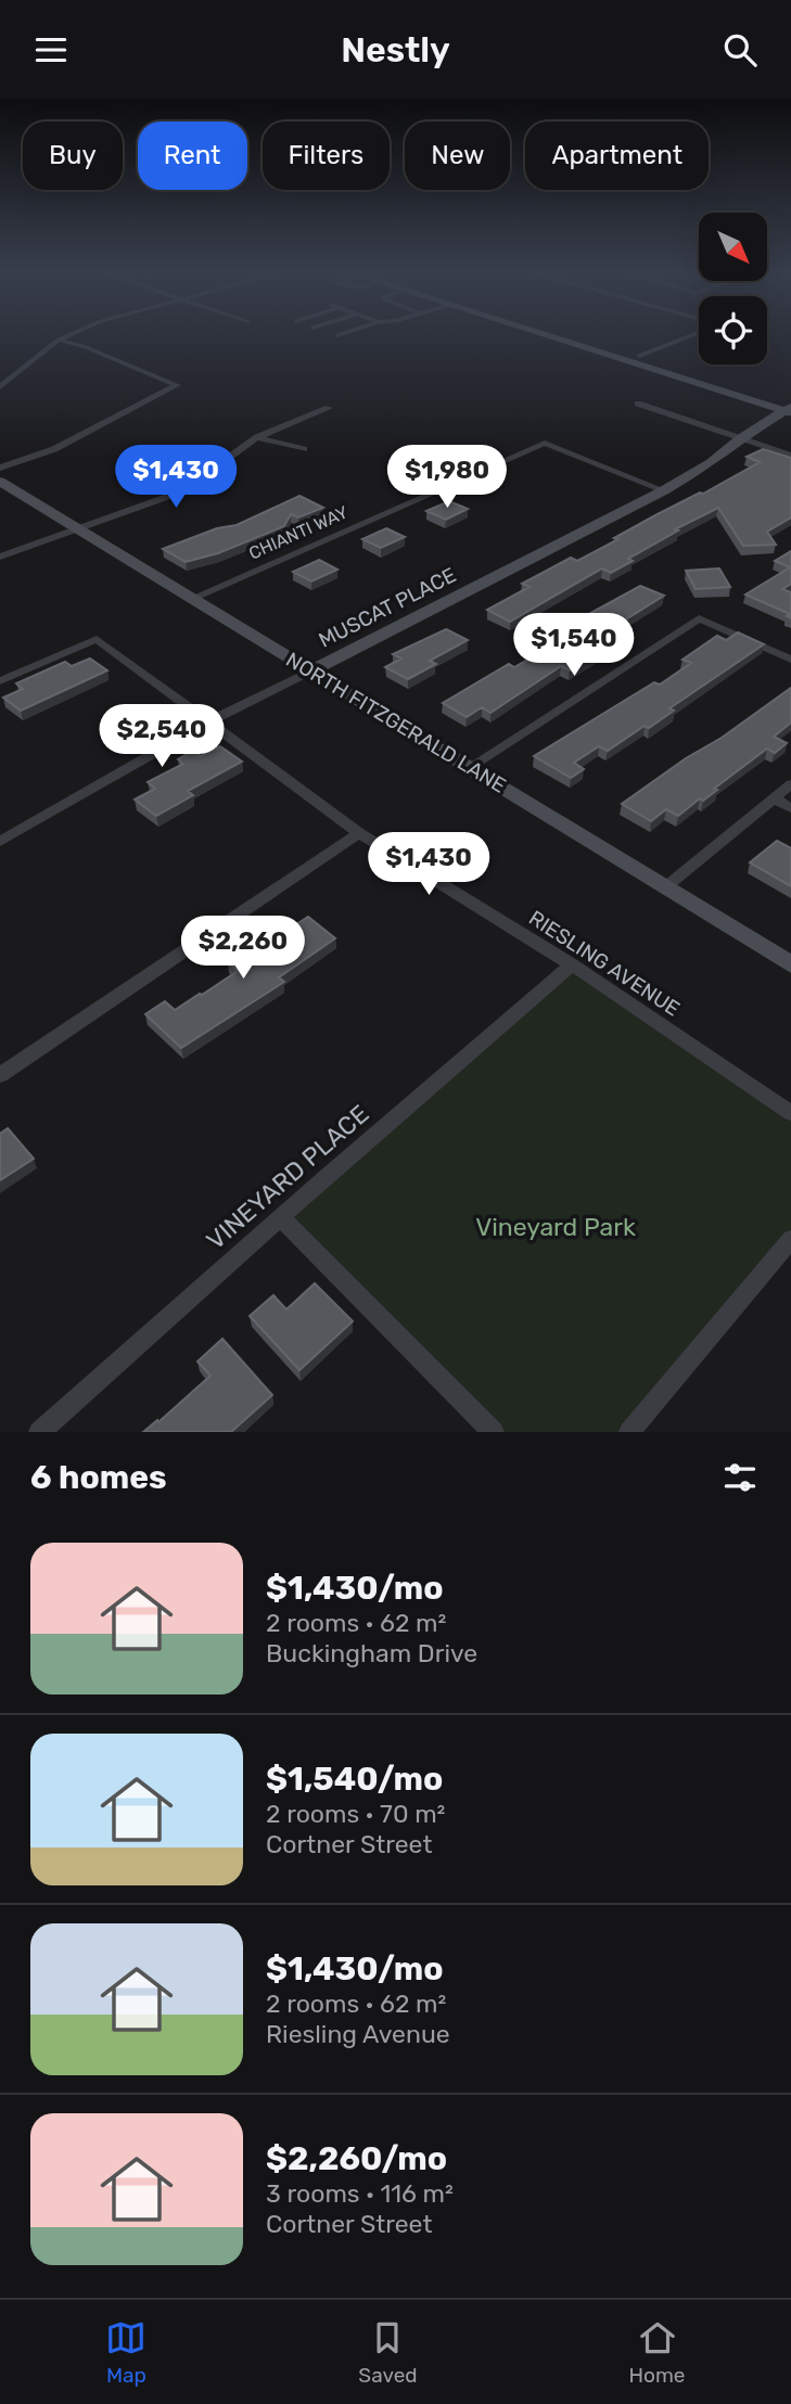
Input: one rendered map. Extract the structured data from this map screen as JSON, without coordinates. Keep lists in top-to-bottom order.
{
  "streets": {
    "street": [
      "CHIANTI WAY",
      "MUSCAT PLACE",
      "NORTH FITZGERALD LANE",
      "RIESLING AVENUE",
      "VINEYARD PLACE"
    ]
  },
  "crossings": [
    ["CHIANTI WAY", "MUSCAT PLACE"],
    ["CHIANTI WAY", "NORTH FITZGERALD LANE"],
    ["MUSCAT PLACE", "NORTH FITZGERALD LANE"],
    ["MUSCAT PLACE", "RIESLING AVENUE"],
    ["RIESLING AVENUE", "VINEYARD PLACE"]
  ],
  "parks": ["Vineyard Park"],
  "north": "bottom right",
  "page": {
    "header": "Nestly",
    "chip": [
      "Buy",
      "Rent",
      "Filters",
      "New",
      "Apartment"
    ],
    "price": [
      "$1,430",
      "$1,980",
      "$1,540",
      "$2,540",
      "$1,430",
      "$2,260"
    ],
    "heading": "6 homes",
    "list": [
      {
        "name": "$1,430/mo",
        "note": "2 rooms · 62 m² · Buckingham Drive"
      },
      {
        "name": "$1,540/mo",
        "note": "2 rooms · 70 m² · Cortner Street"
      },
      {
        "name": "$1,430/mo",
        "note": "2 rooms · 62 m² · Riesling Avenue"
      },
      {
        "name": "$2,260/mo",
        "note": "3 rooms · 116 m² · Cortner Street"
      }
    ],
    "tabs": ["Map", "Saved", "Home"]
  }
}
